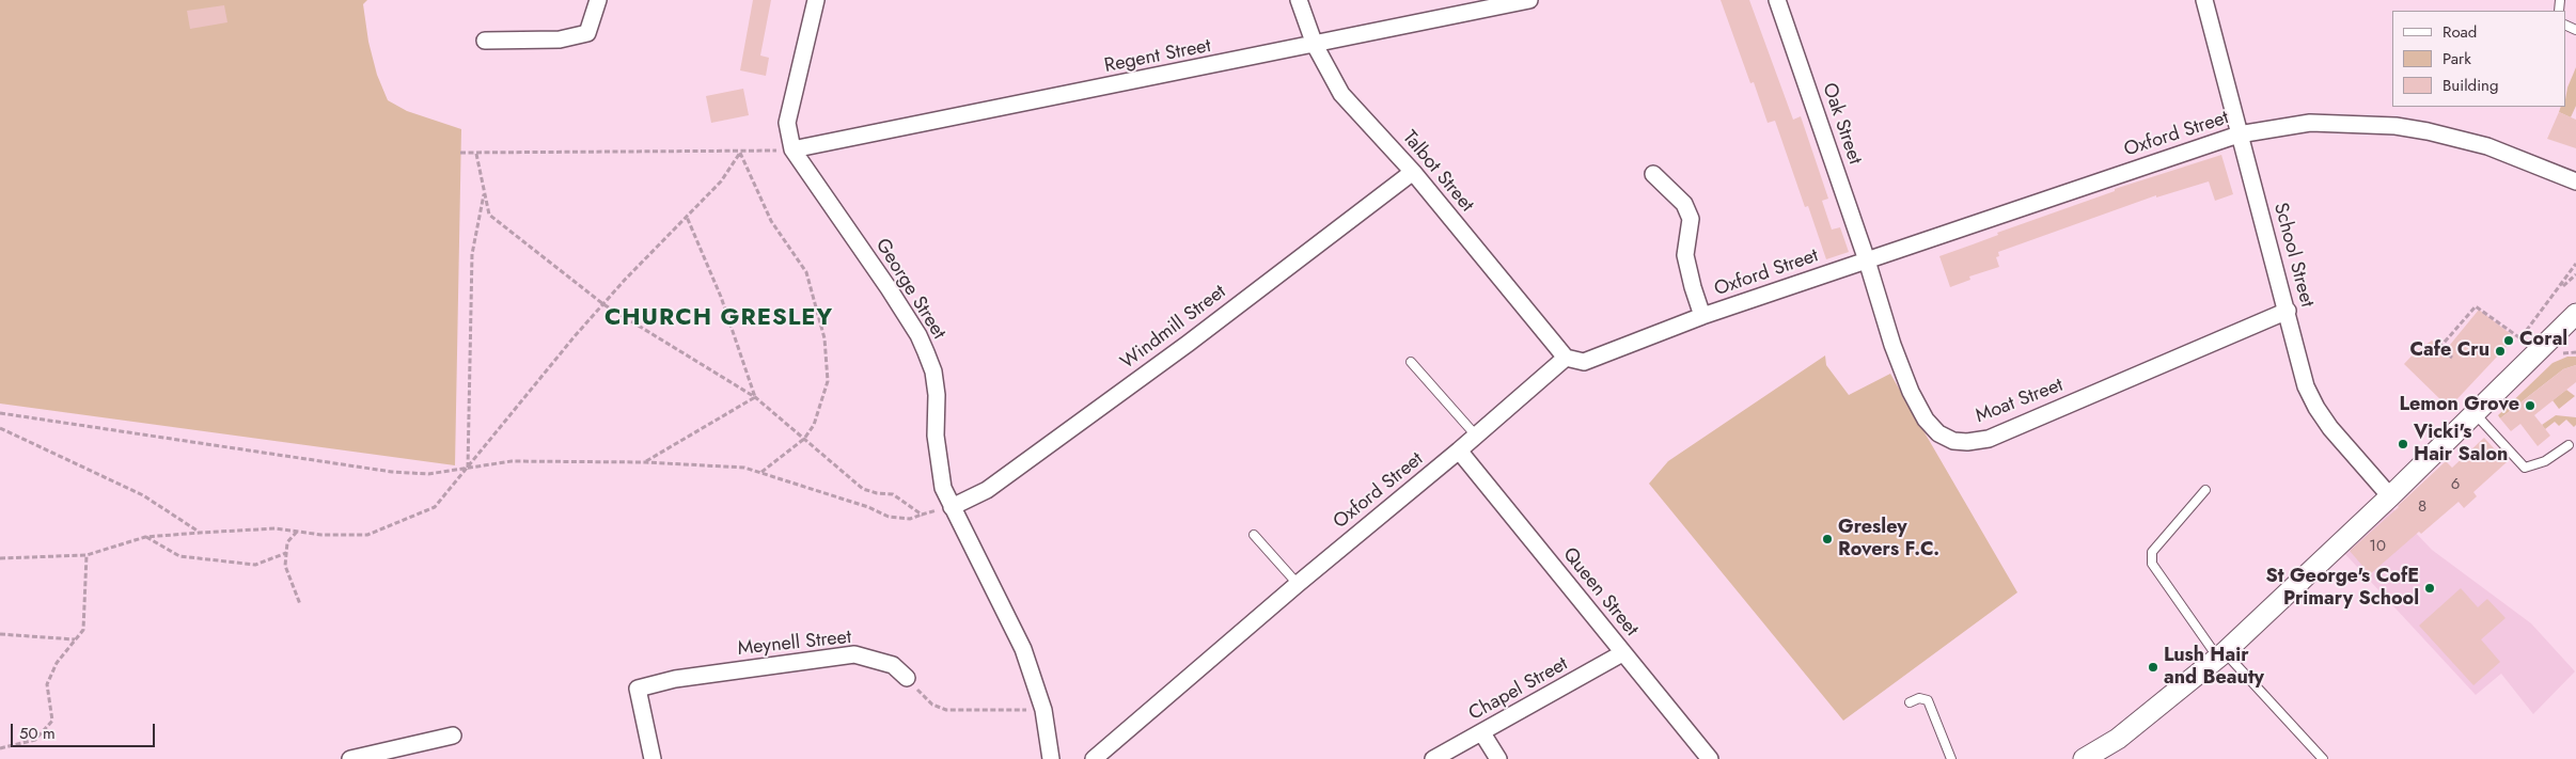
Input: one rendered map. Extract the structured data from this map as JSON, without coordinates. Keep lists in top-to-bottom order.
{
  "streets": {
    "street": [
      "Regent Street",
      "Oak Street",
      "Oxford Street",
      "Talbot Street",
      "School Street",
      "George Street",
      "Windmill Street",
      "Moat Street",
      "Queen Street",
      "Meynell Street",
      "Chapel Street"
    ]
  },
  "crossings": [
    ["Regent Street", "Talbot Street"],
    ["Regent Street", "George Street"],
    ["Oak Street", "Oxford Street"],
    ["Oak Street", "Moat Street"],
    ["Oxford Street", "Talbot Street"],
    ["Oxford Street", "School Street"],
    ["Oxford Street", "Moat Street"],
    ["Oxford Street", "Queen Street"],
    ["Talbot Street", "Windmill Street"],
    ["School Street", "Moat Street"],
    ["George Street", "Windmill Street"],
    ["Queen Street", "Chapel Street"]
  ],
  "districts": ["CHURCH GRESLEY"],
  "places": [
    "Coral",
    "Cafe Cru",
    "Lemon Grove",
    "Vicki's Hair Salon",
    "Gresley Rovers F.C.",
    "St George's CofE Primary School",
    "Lush Hair and Beauty"
  ],
  "house_numbers": ["6", "8", "10"],
  "legend": ["Road", "Park", "Building"],
  "scale_bar": "50 m"
}
